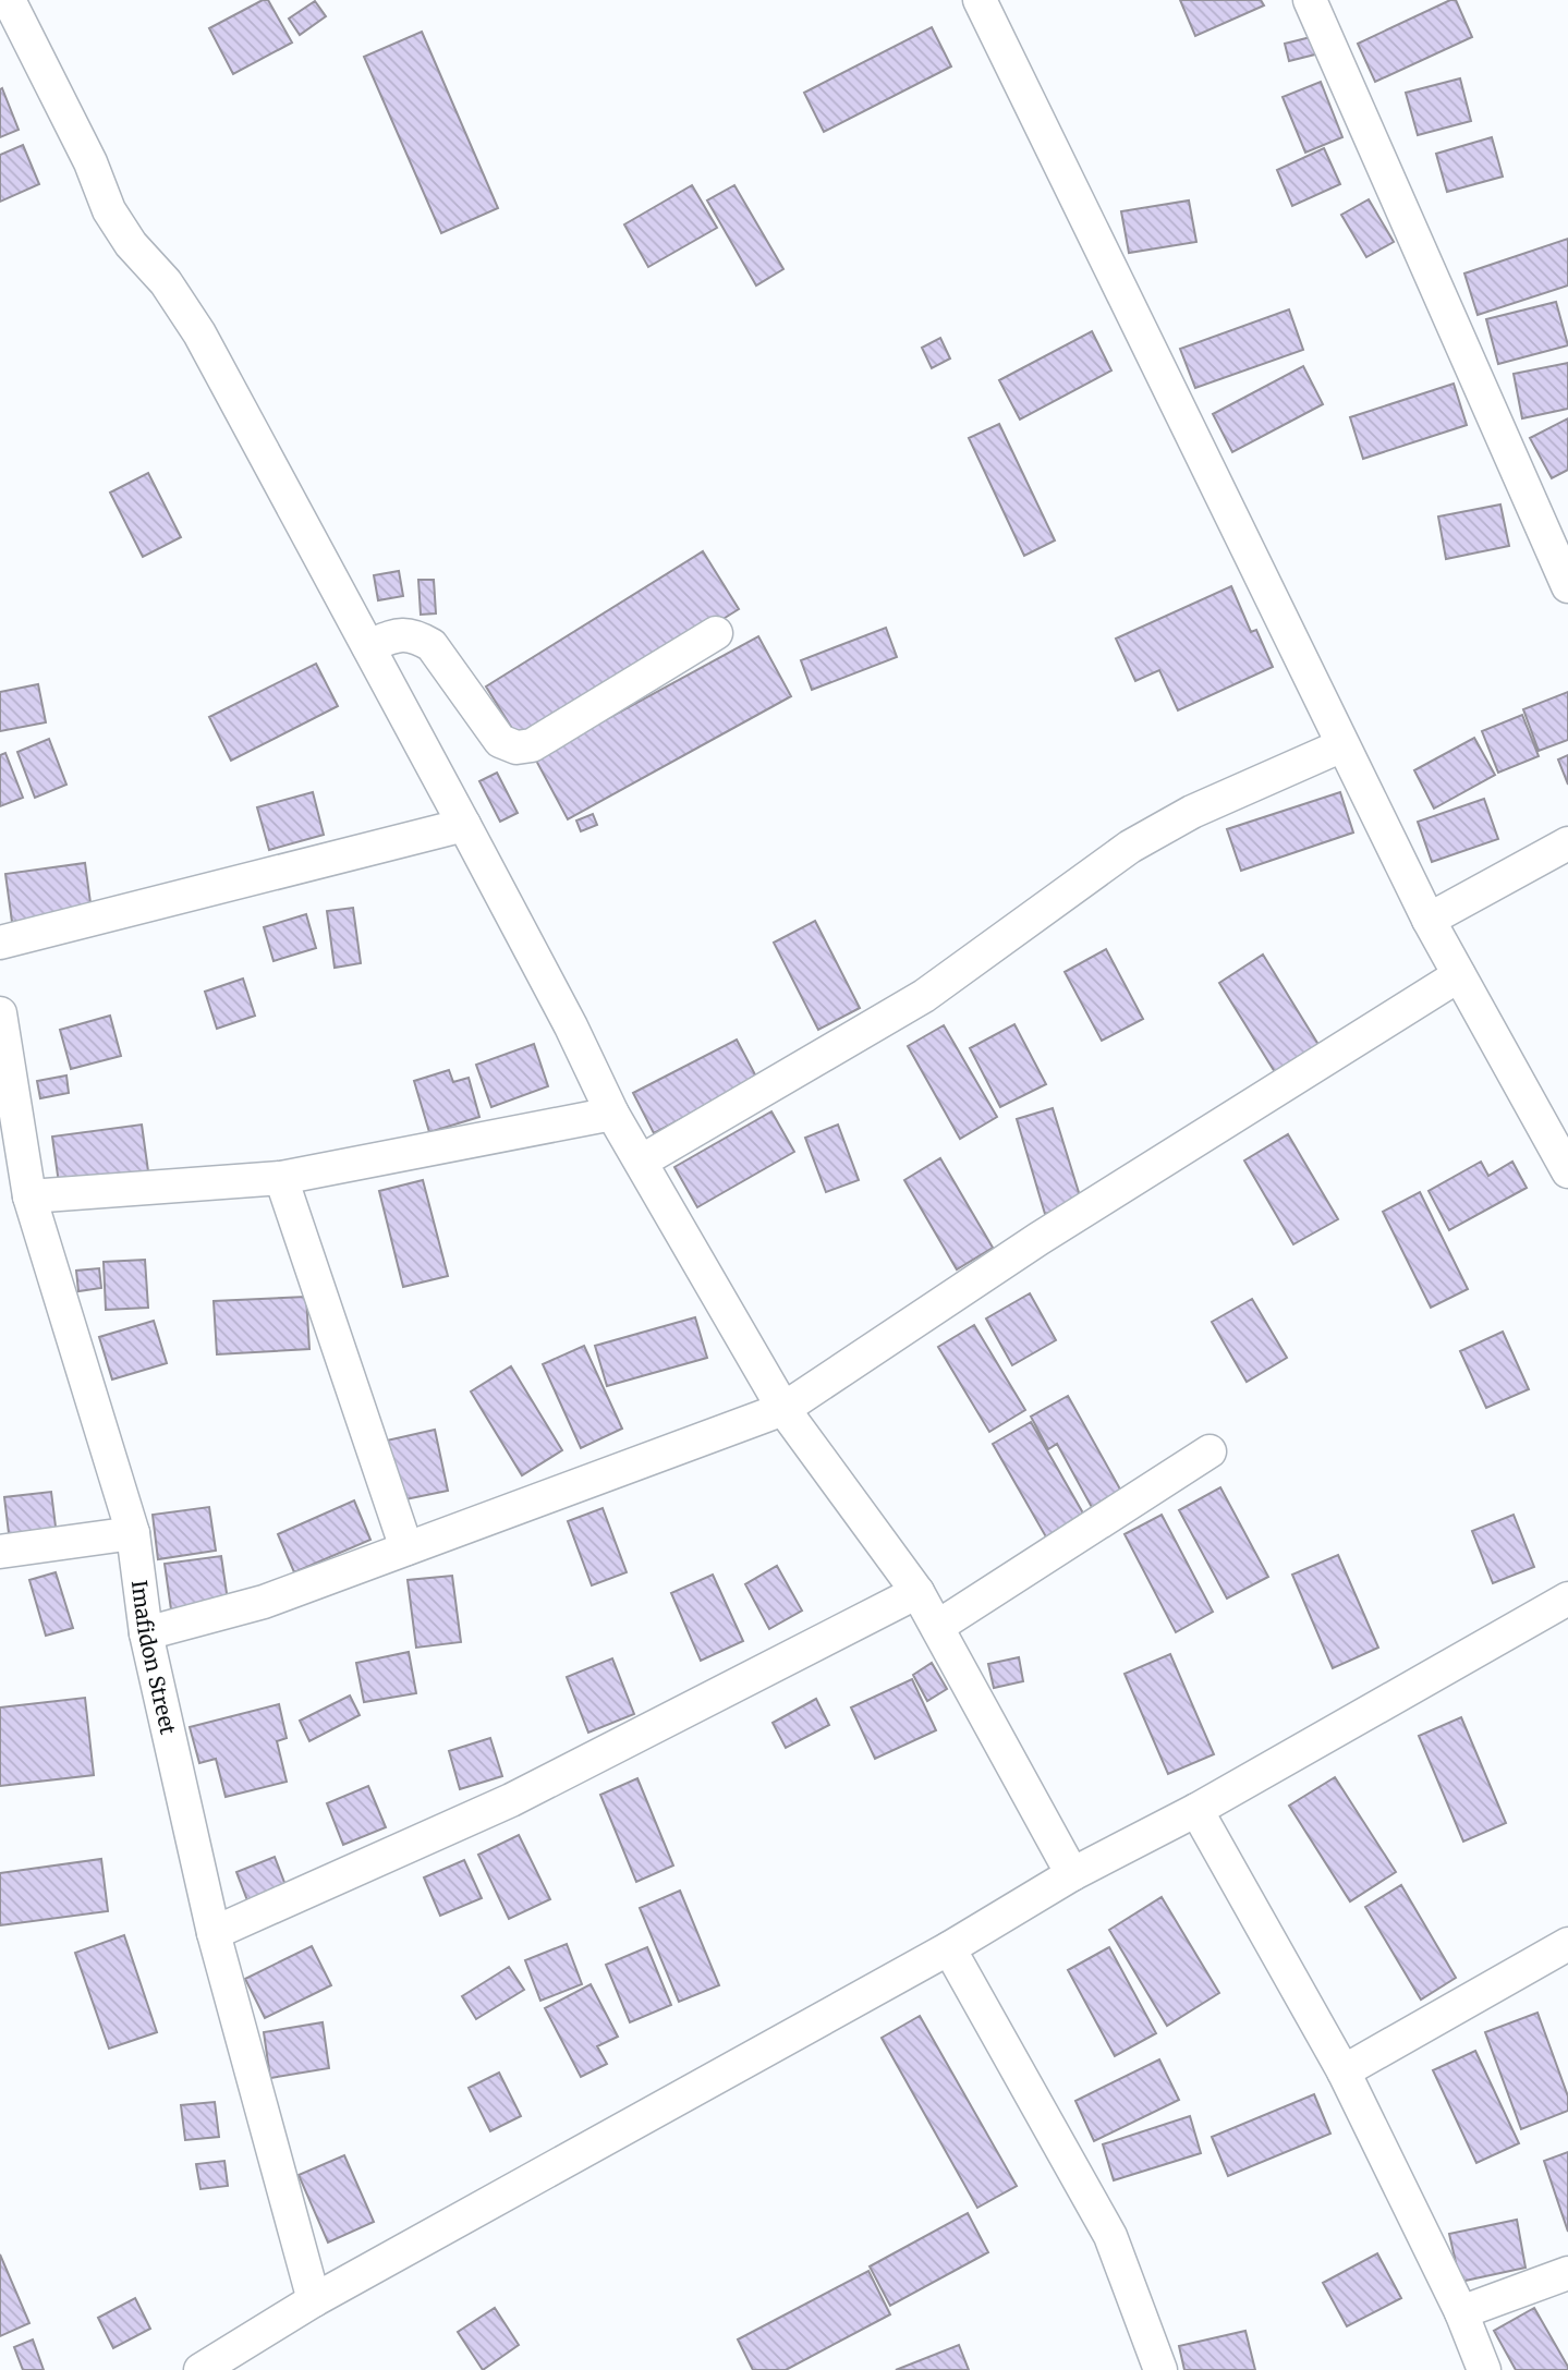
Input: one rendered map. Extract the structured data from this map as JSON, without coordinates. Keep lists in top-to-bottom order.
{
  "streets": {
    "street": ["Imafidon Street"]
  }
}
